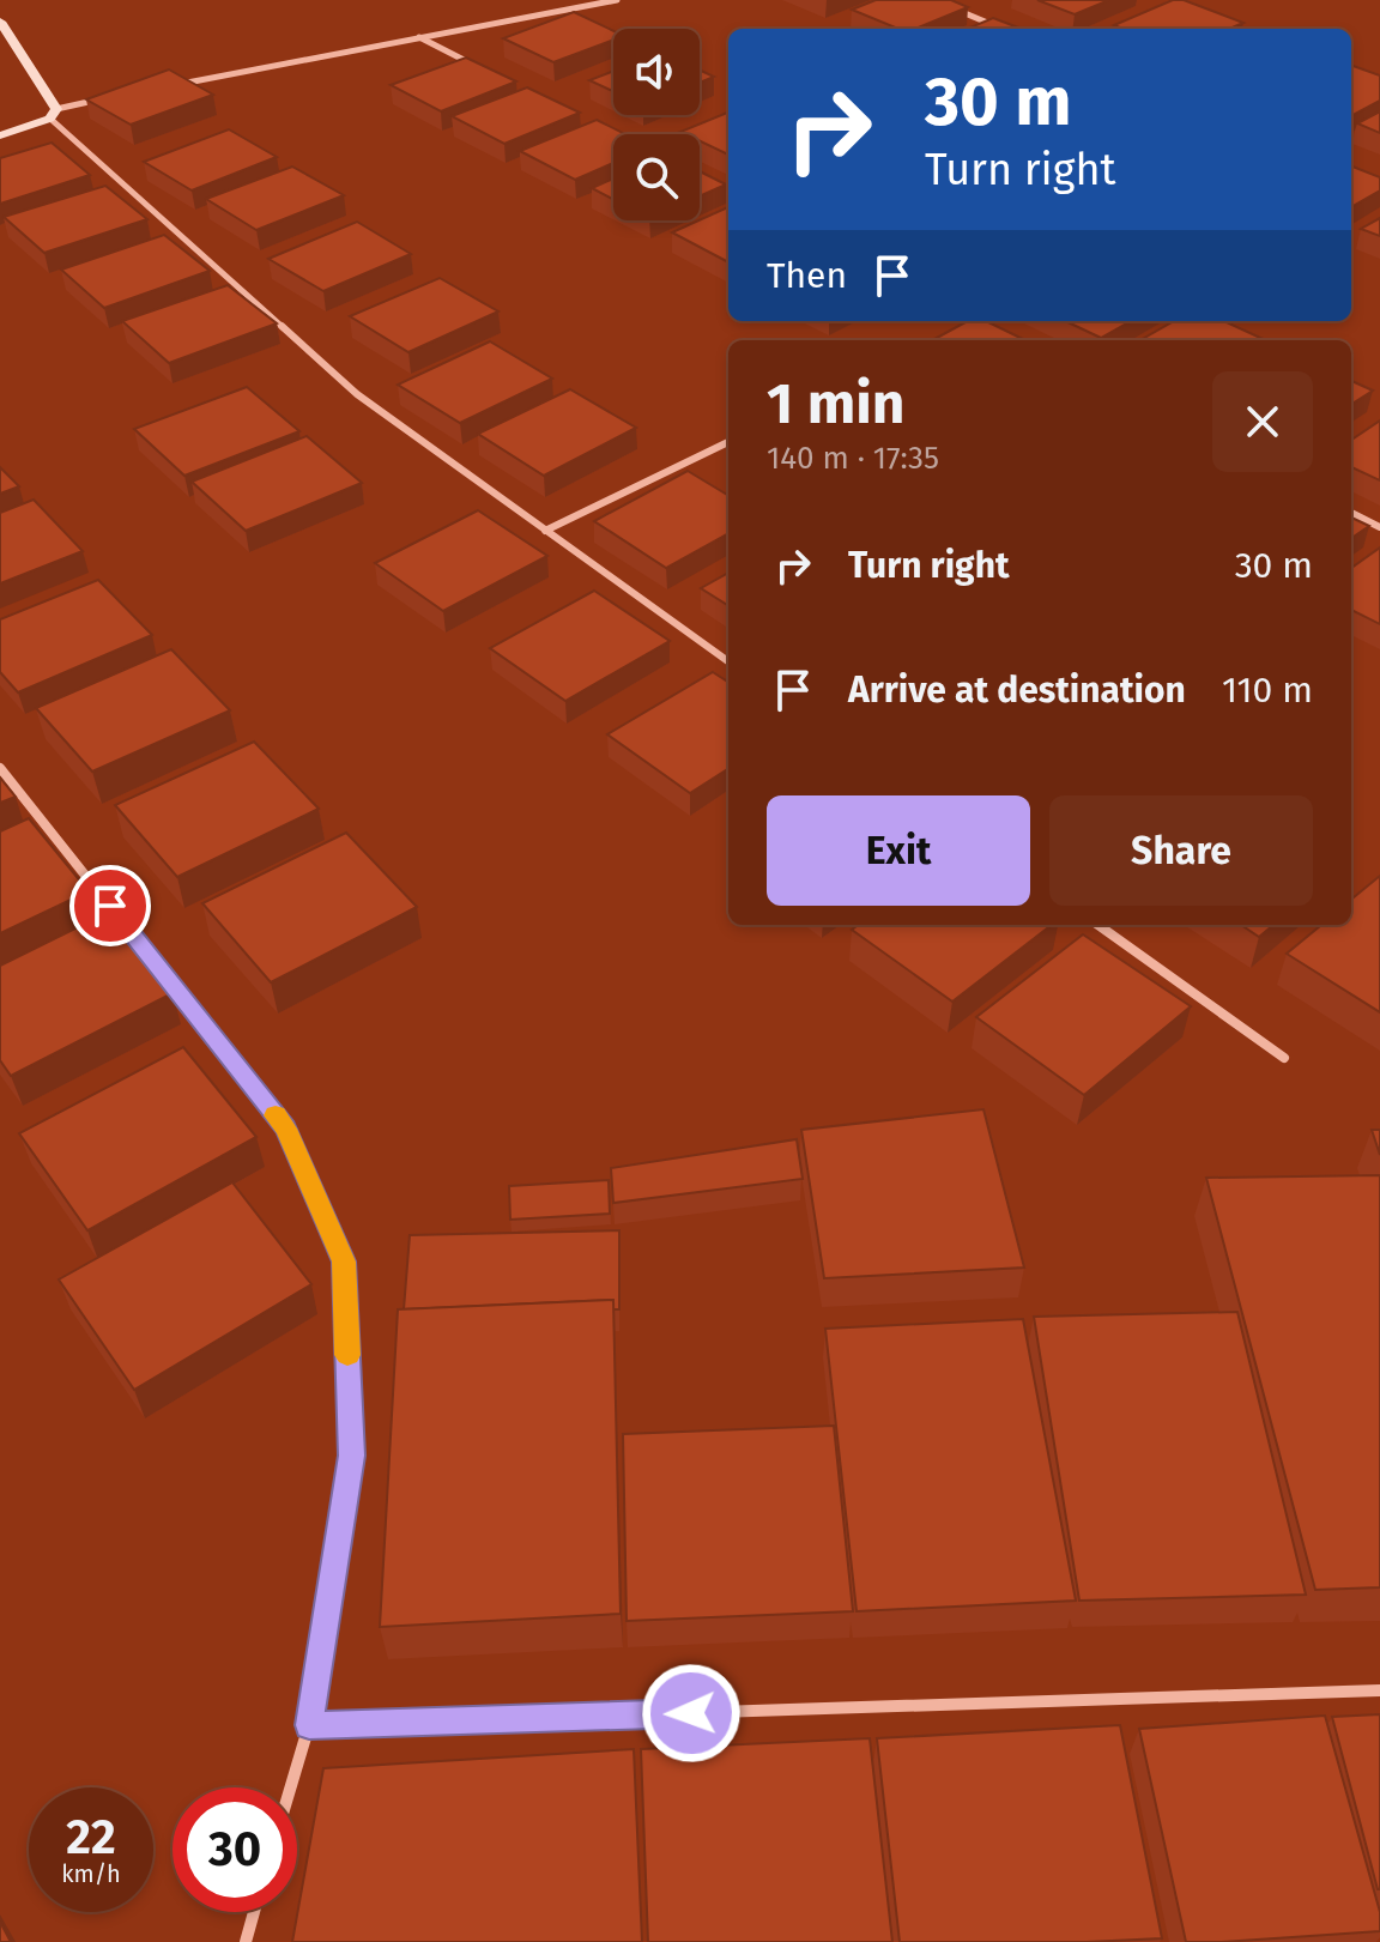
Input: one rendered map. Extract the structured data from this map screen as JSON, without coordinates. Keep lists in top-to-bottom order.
{
  "page": {
    "turn": ["30 m", "Turn right"],
    "then": "Then",
    "heading": ["1 min", "140 m · 17:35"],
    "list": [
      {
        "name": "Turn right",
        "value": "30 m"
      },
      {
        "name": "Arrive at destination",
        "value": "110 m"
      }
    ],
    "buttons": ["Exit", "Share"],
    "speed": "22 km/h",
    "limit": "30"
  }
}
